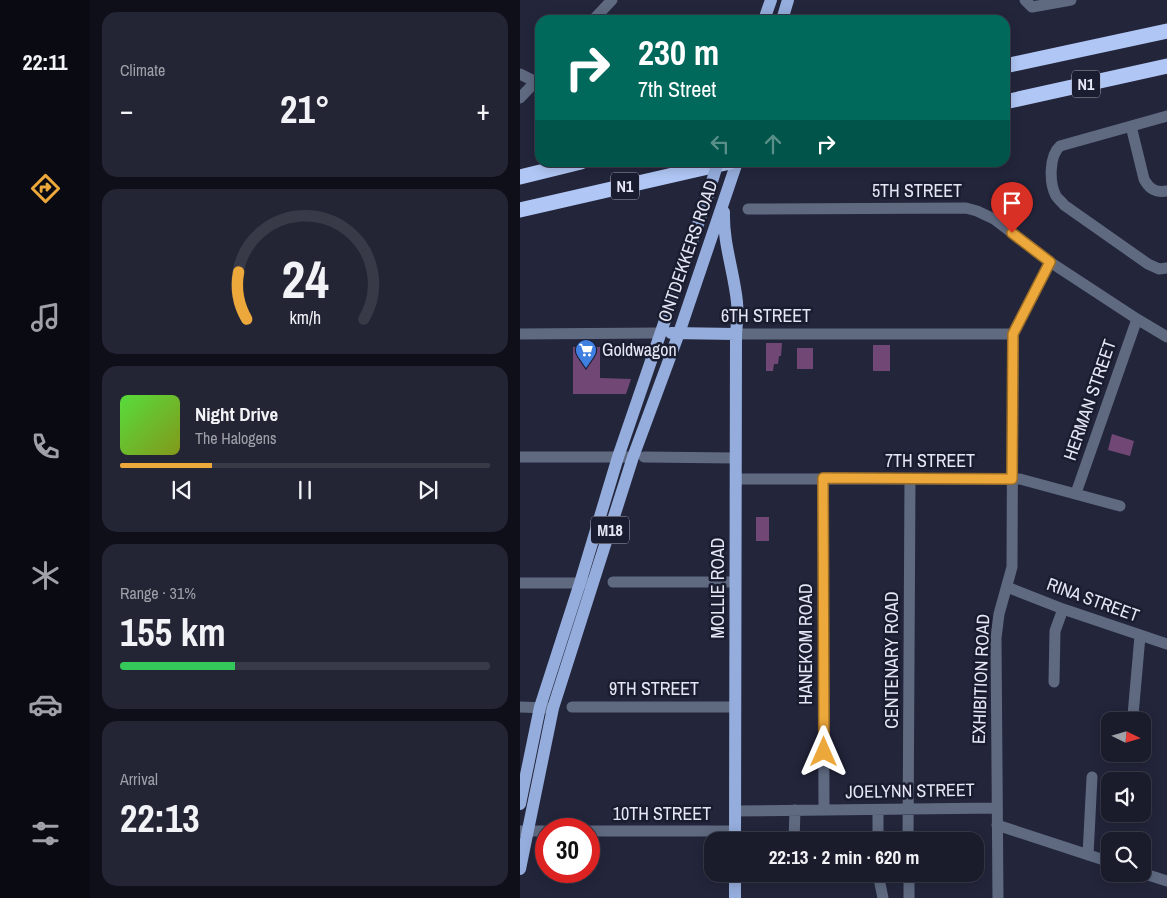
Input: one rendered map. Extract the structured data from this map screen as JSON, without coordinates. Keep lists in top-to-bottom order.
{
  "streets": {
    "highway": ["N1"],
    "main road": [
      "ONTDEKKERS ROAD",
      "6TH STREET",
      "M18",
      "MOLLIE ROAD"
    ],
    "street": [
      "5TH STREET",
      "HERMAN STREET",
      "7TH STREET",
      "RINA STREET",
      "HANEKOM ROAD",
      "CENTENARY ROAD",
      "EXHIBITION ROAD",
      "9TH STREET",
      "JOELYNN STREET",
      "10TH STREET"
    ]
  },
  "crossings": [
    ["5TH STREET", "HERMAN STREET"],
    ["5TH STREET", "EXHIBITION ROAD"],
    ["ONTDEKKERS ROAD", "6TH STREET"],
    ["ONTDEKKERS ROAD", "MOLLIE ROAD"],
    ["6TH STREET", "MOLLIE ROAD"],
    ["6TH STREET", "EXHIBITION ROAD"],
    ["HERMAN STREET", "7TH STREET"],
    ["7TH STREET", "MOLLIE ROAD"],
    ["7TH STREET", "HANEKOM ROAD"],
    ["7TH STREET", "CENTENARY ROAD"],
    ["7TH STREET", "EXHIBITION ROAD"],
    ["MOLLIE ROAD", "9TH STREET"],
    ["MOLLIE ROAD", "JOELYNN STREET"],
    ["RINA STREET", "EXHIBITION ROAD"],
    ["HANEKOM ROAD", "JOELYNN STREET"],
    ["CENTENARY ROAD", "JOELYNN STREET"],
    ["EXHIBITION ROAD", "JOELYNN STREET"]
  ],
  "places": {
    "supermarket": ["Goldwagon"]
  },
  "north": "right",
  "page": {
    "tabs": "22:11",
    "tile": [
      "Climate",
      ["Range · 31%", "155 km"],
      ["Arrival", "22:13"]
    ],
    "turn": ["230 m", "7th Street"],
    "heat": ["−", "21°", "+"],
    "song": ["Night Drive", "The Halogens"],
    "limit": "30",
    "trip": "22:13 · 2 min · 620 m",
    "gauge": ["24", "km/h"]
  }
}
